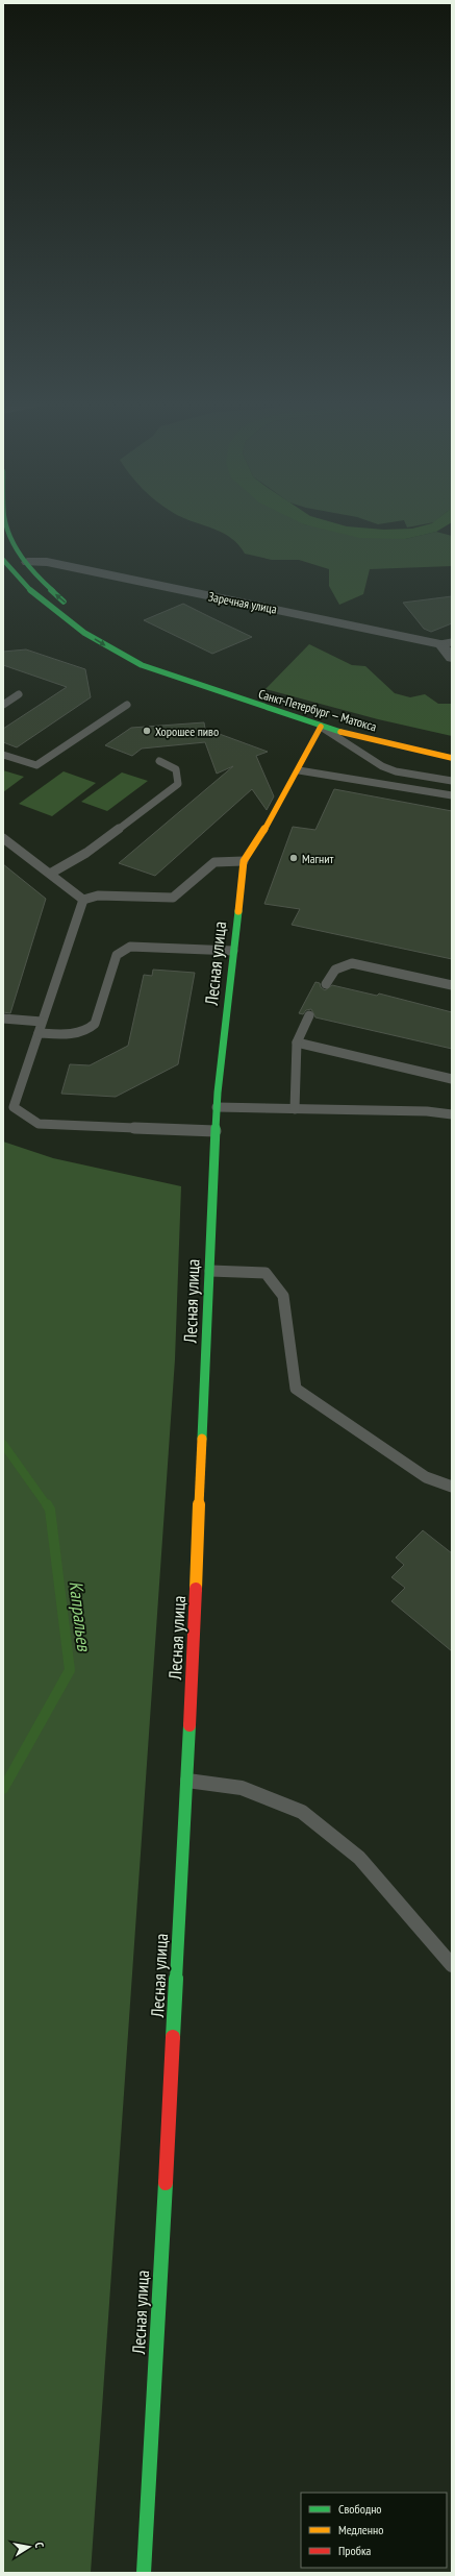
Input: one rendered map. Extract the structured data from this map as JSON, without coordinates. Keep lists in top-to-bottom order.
{
  "streets": {
    "street": ["Заречная улица", "Санкт-Петербург — Матокса", "Лесная улица"]
  },
  "crossings": [
    ["Санкт-Петербург — Матокса", "Лесная улица"]
  ],
  "water": ["Капральев"],
  "places": ["Хорошее пиво", "Магнит"],
  "legend": ["Свободно", "Медленно", "Пробка"],
  "north": "right"
}
